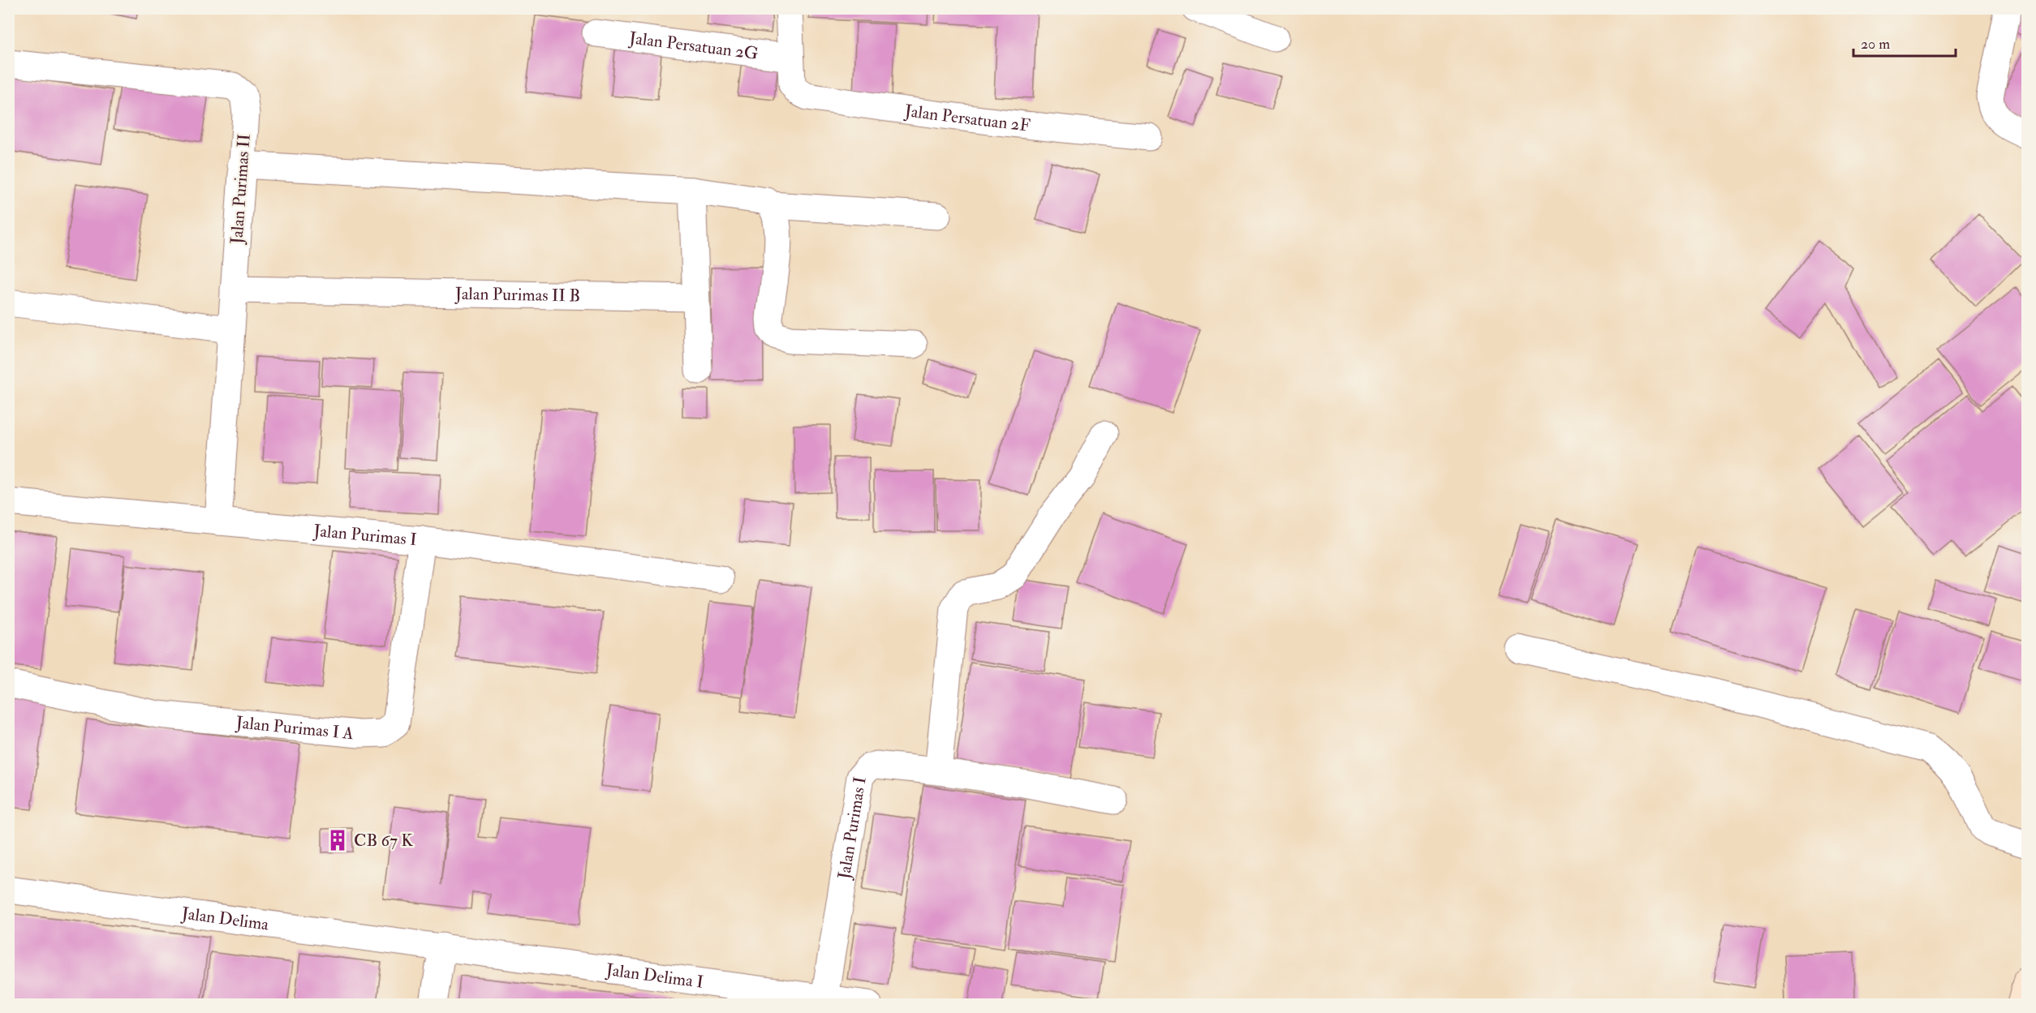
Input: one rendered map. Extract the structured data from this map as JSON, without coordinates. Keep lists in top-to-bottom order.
{
  "streets": {
    "street": [
      "Jalan Persatuan 2G",
      "Jalan Persatuan 2F",
      "Jalan Purimas II",
      "Jalan Purimas II B",
      "Jalan Purimas I",
      "Jalan Purimas I A",
      "Jalan Delima",
      "Jalan Delima I"
    ]
  },
  "crossings": [
    ["Jalan Persatuan 2G", "Jalan Persatuan 2F"],
    ["Jalan Purimas II", "Jalan Purimas II B"],
    ["Jalan Purimas II", "Jalan Purimas I"],
    ["Jalan Purimas I", "Jalan Purimas I A"],
    ["Jalan Purimas I", "Jalan Delima I"],
    ["Jalan Delima", "Jalan Delima I"]
  ],
  "places": {
    "building": ["CB 67 K"]
  },
  "scale_bar": "20 m"
}
